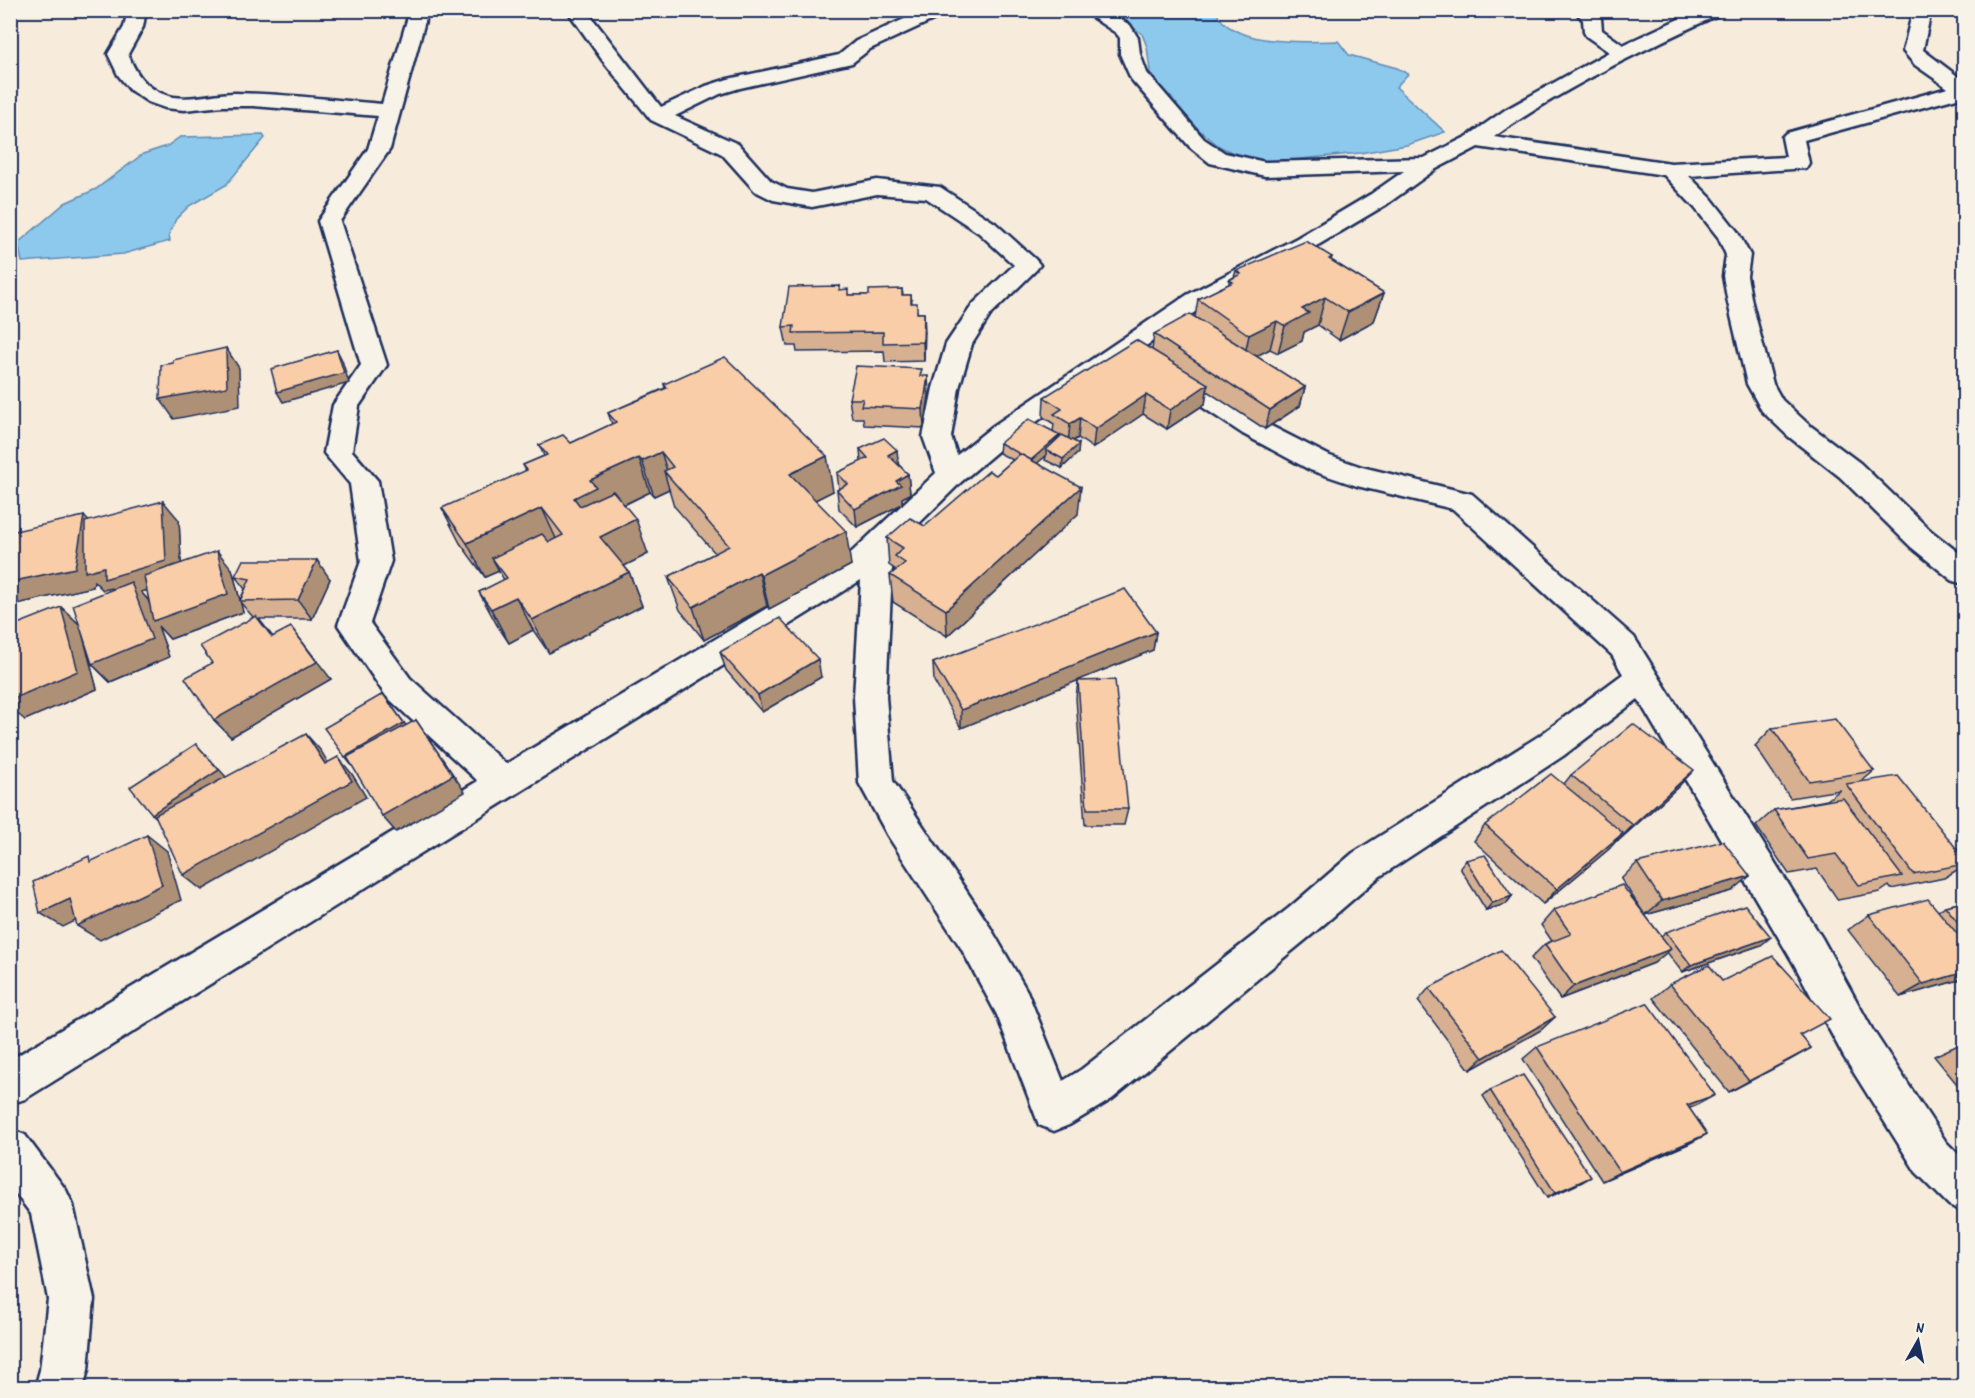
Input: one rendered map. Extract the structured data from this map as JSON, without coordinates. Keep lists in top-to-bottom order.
{
  "north": "top"
}
